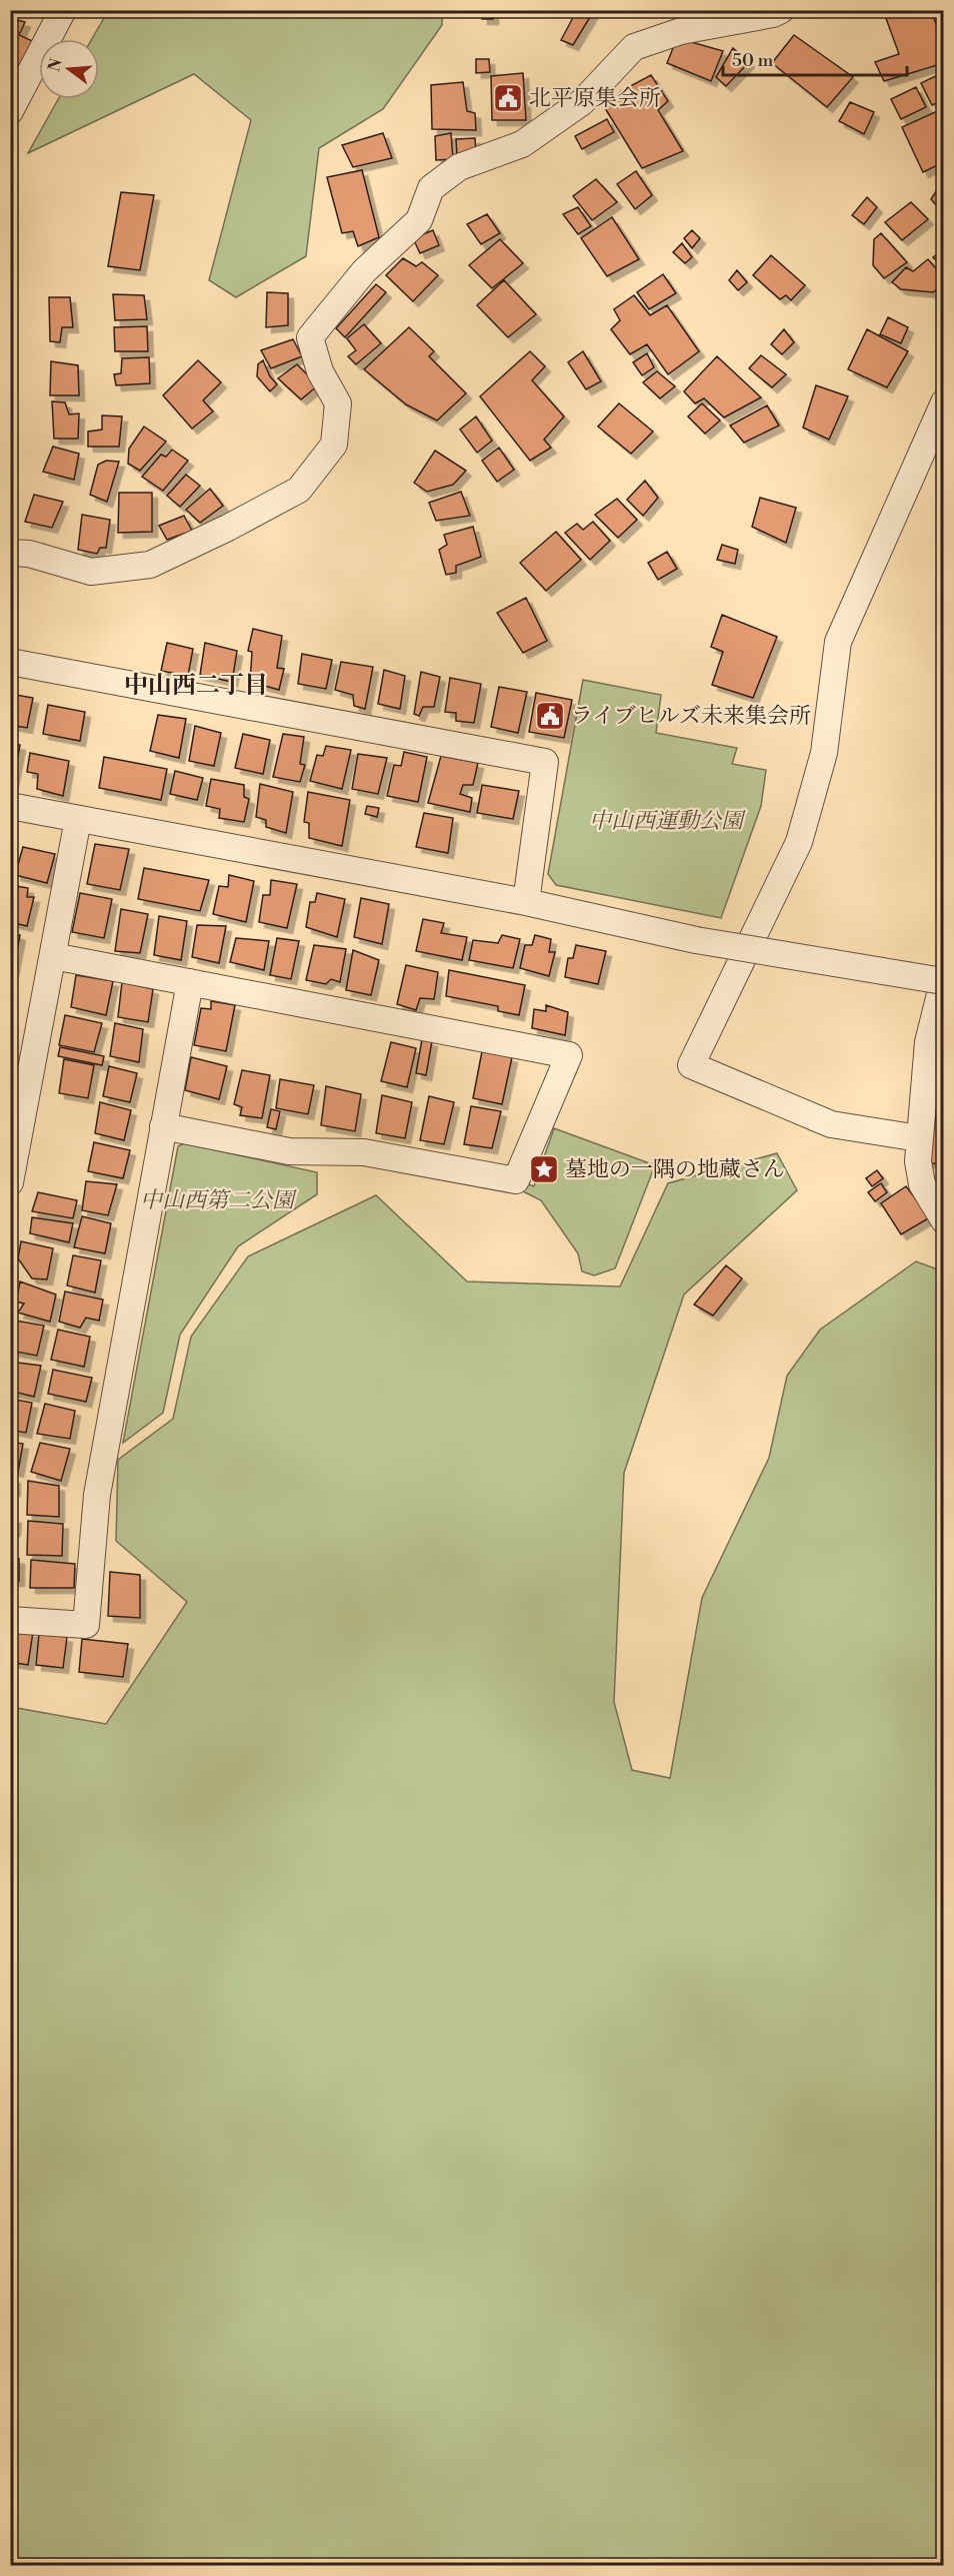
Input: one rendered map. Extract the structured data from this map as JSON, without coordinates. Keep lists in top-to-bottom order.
{
  "districts": ["中山西二丁目"],
  "parks": ["中山西運動公園", "中山西第二公園"],
  "places": {
    "public building": ["北平原集会所", "ライブヒルズ未来集会所"],
    "place": ["墓地の一隅の地蔵さん"]
  },
  "scale_bar": "50 m",
  "north": "left"
}
